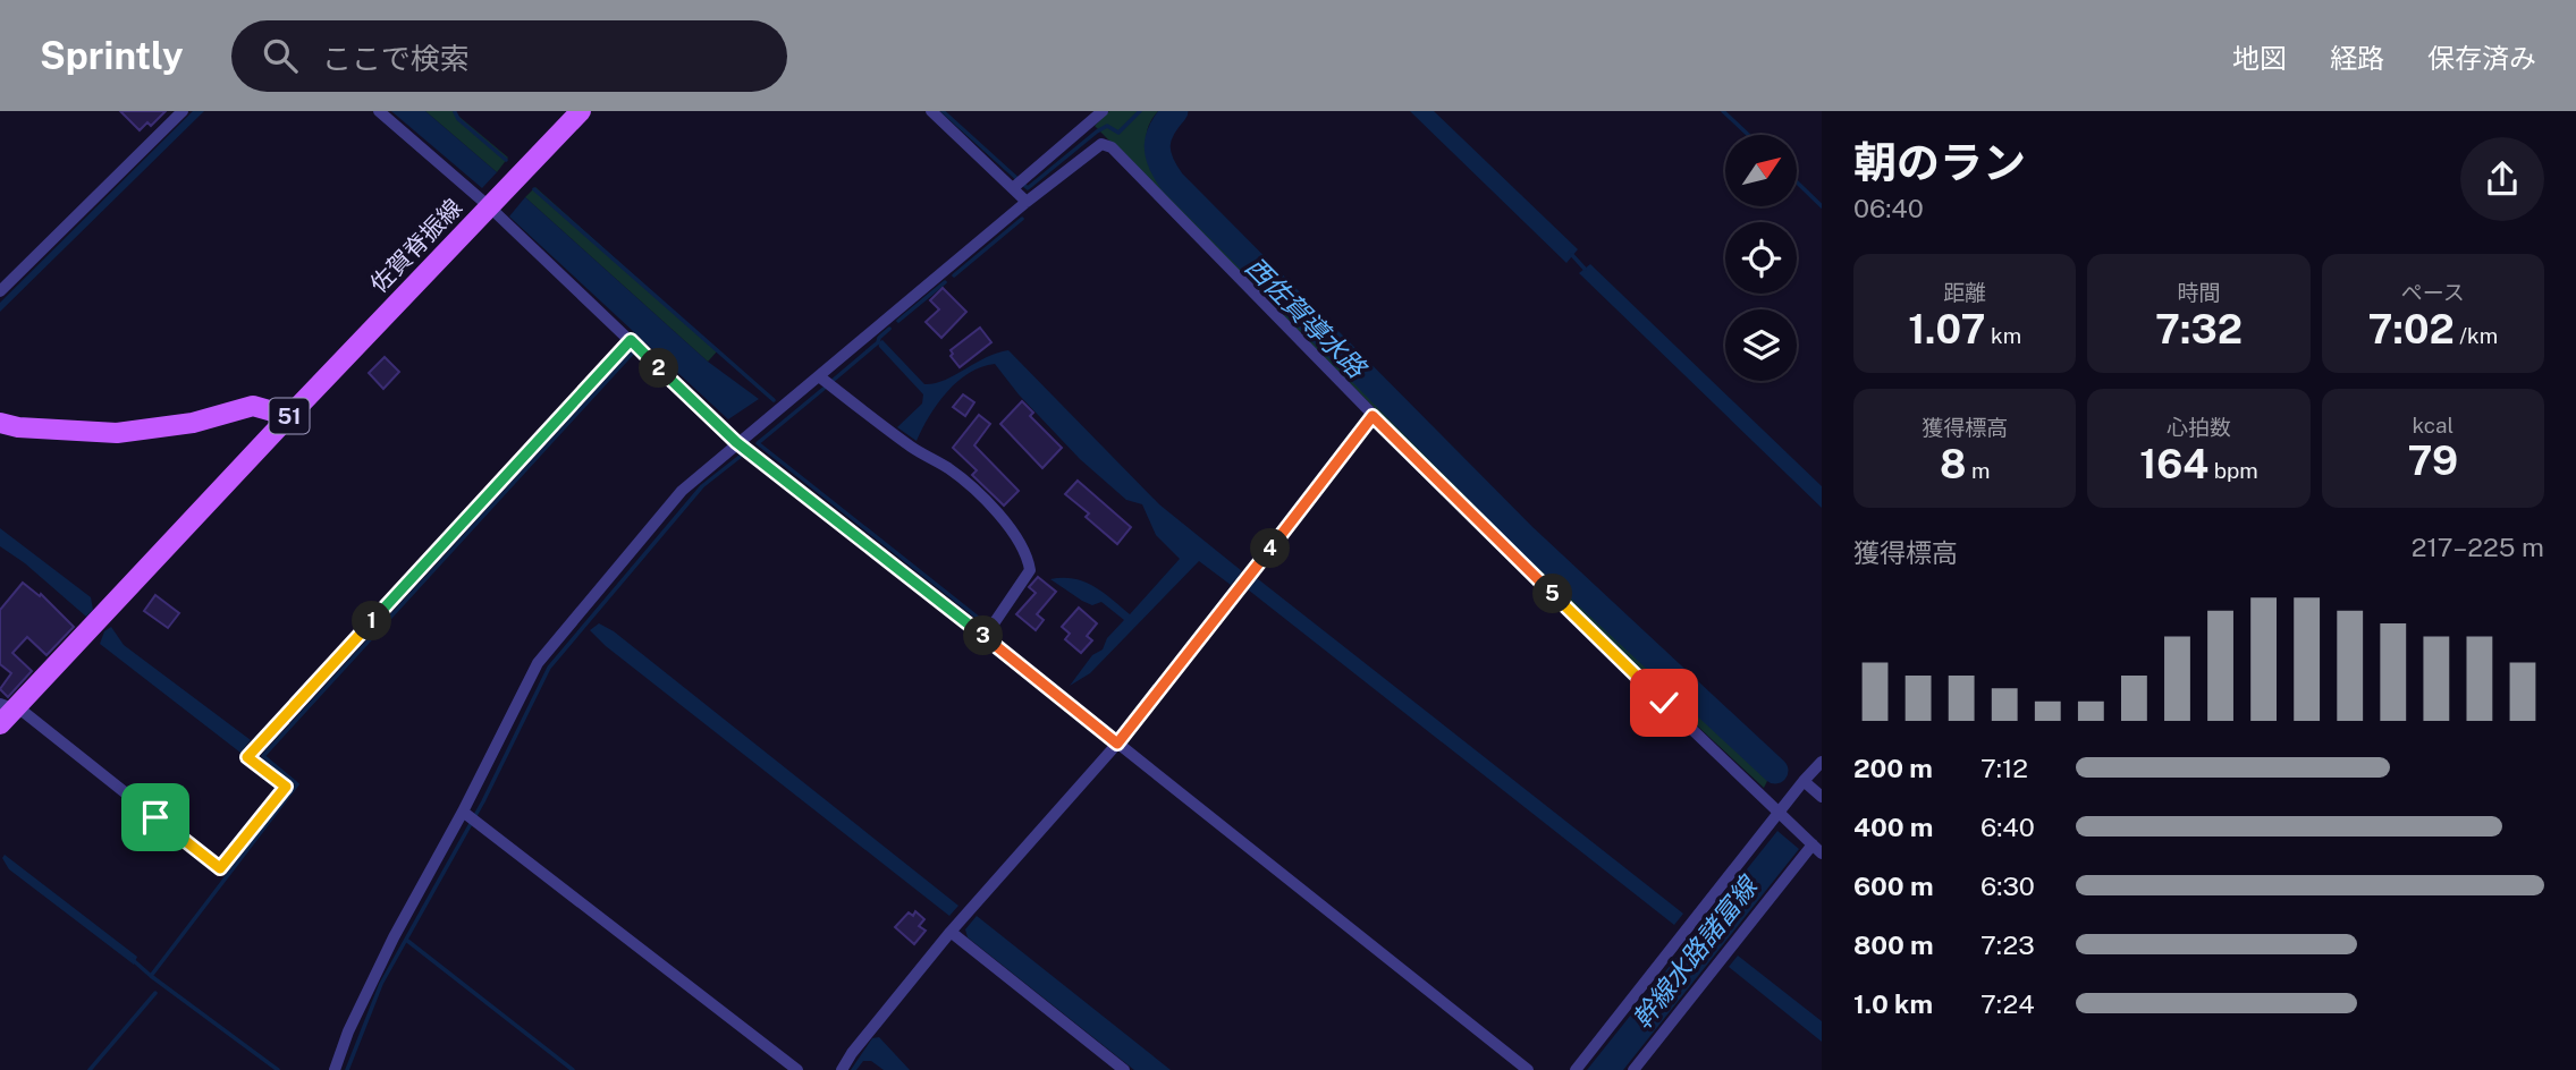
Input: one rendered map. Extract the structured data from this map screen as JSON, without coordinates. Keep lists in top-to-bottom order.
{
  "streets": {
    "main road": ["佐賀脊振線", "51"]
  },
  "crossings": [
    ["佐賀脊振線", "51"]
  ],
  "water": ["西佐賀導水路", "幹線水路諸富線"],
  "north": "top right",
  "page": {
    "header": "Sprintly",
    "search": "ここで検索",
    "nav": ["地図", "経路", "保存済み"],
    "heading": ["朝のラン", "06:40"],
    "stats": [
      ["距離", "1.07 km"],
      ["時間", "7:32"],
      ["ペース", "7:02 /km"],
      ["獲得標高", "8 m"],
      ["心拍数", "164 bpm"],
      ["kcal", "79"]
    ],
    "pins": [
      "2",
      "4",
      "5",
      "1",
      "3"
    ],
    "chart": ["獲得標高", "217–225 m"],
    "list": [
      {
        "name": "200 m",
        "note": "7:12"
      },
      {
        "name": "400 m",
        "note": "6:40"
      },
      {
        "name": "600 m",
        "note": "6:30"
      },
      {
        "name": "800 m",
        "note": "7:23"
      },
      {
        "name": "1.0 km",
        "note": "7:24"
      }
    ]
  }
}
